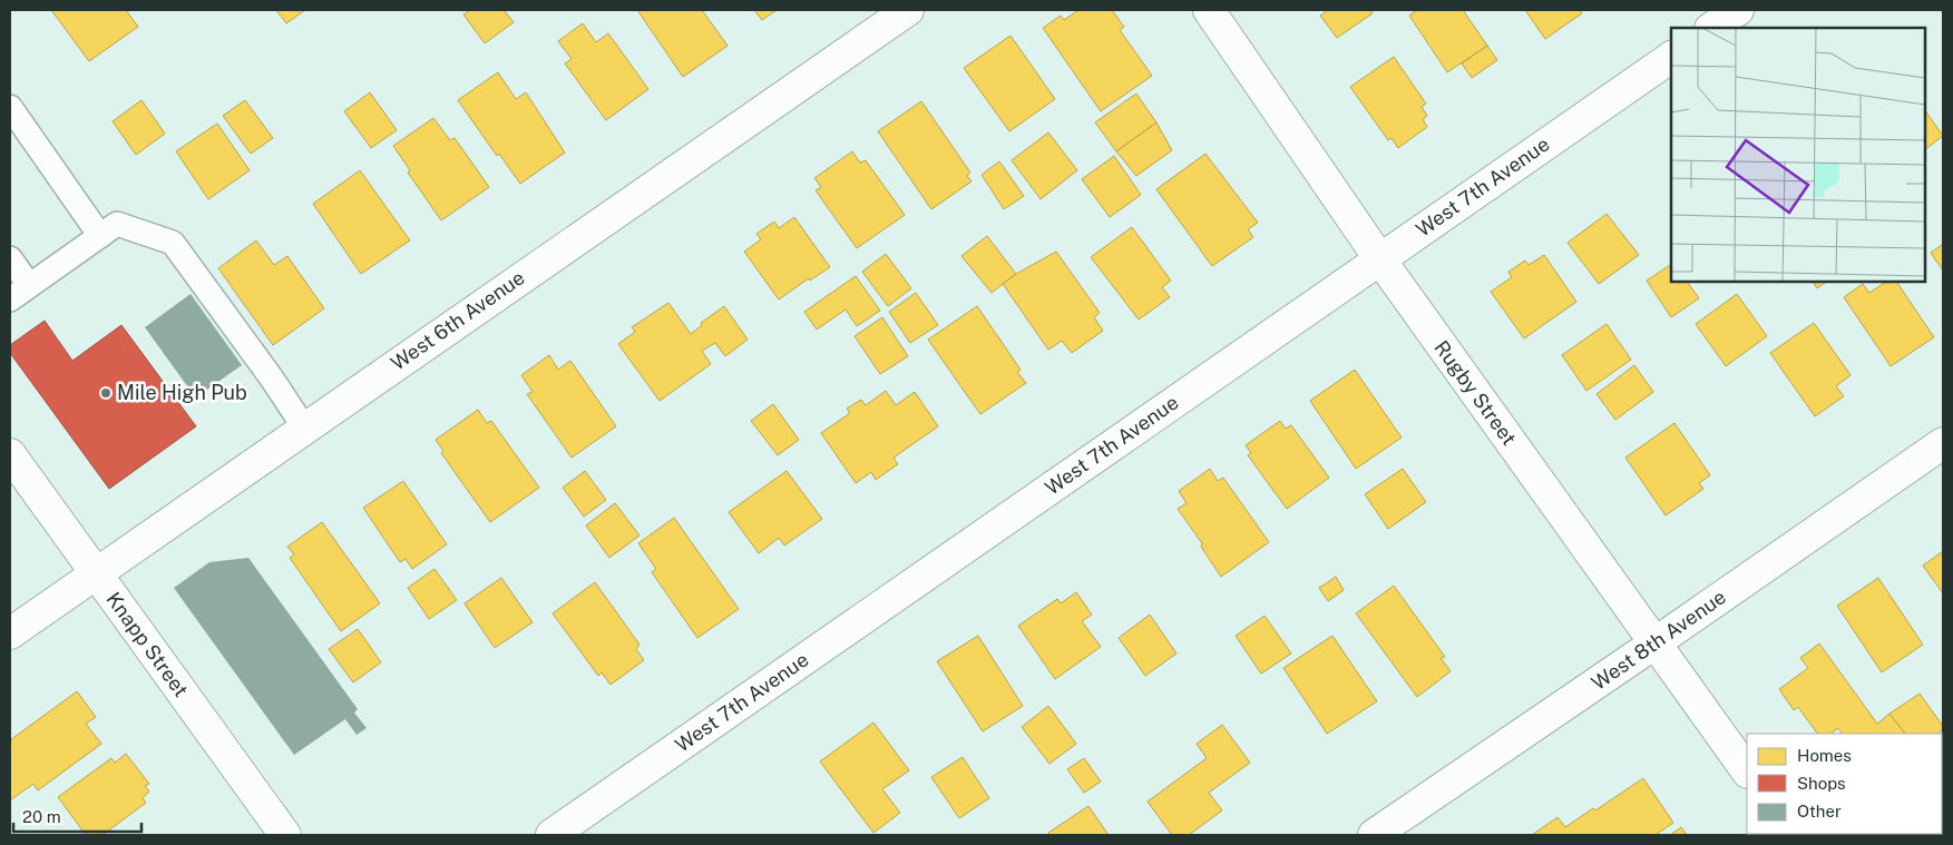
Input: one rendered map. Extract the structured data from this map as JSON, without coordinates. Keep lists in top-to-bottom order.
{
  "streets": {
    "street": [
      "West 7th Avenue",
      "West 6th Avenue",
      "Rugby Street",
      "West 8th Avenue",
      "Knapp Street"
    ]
  },
  "crossings": [
    ["West 7th Avenue", "Rugby Street"],
    ["West 6th Avenue", "Knapp Street"],
    ["Rugby Street", "West 8th Avenue"]
  ],
  "places": ["Mile High Pub"],
  "legend": ["Homes", "Shops", "Other"],
  "scale_bar": "20 m"
}
